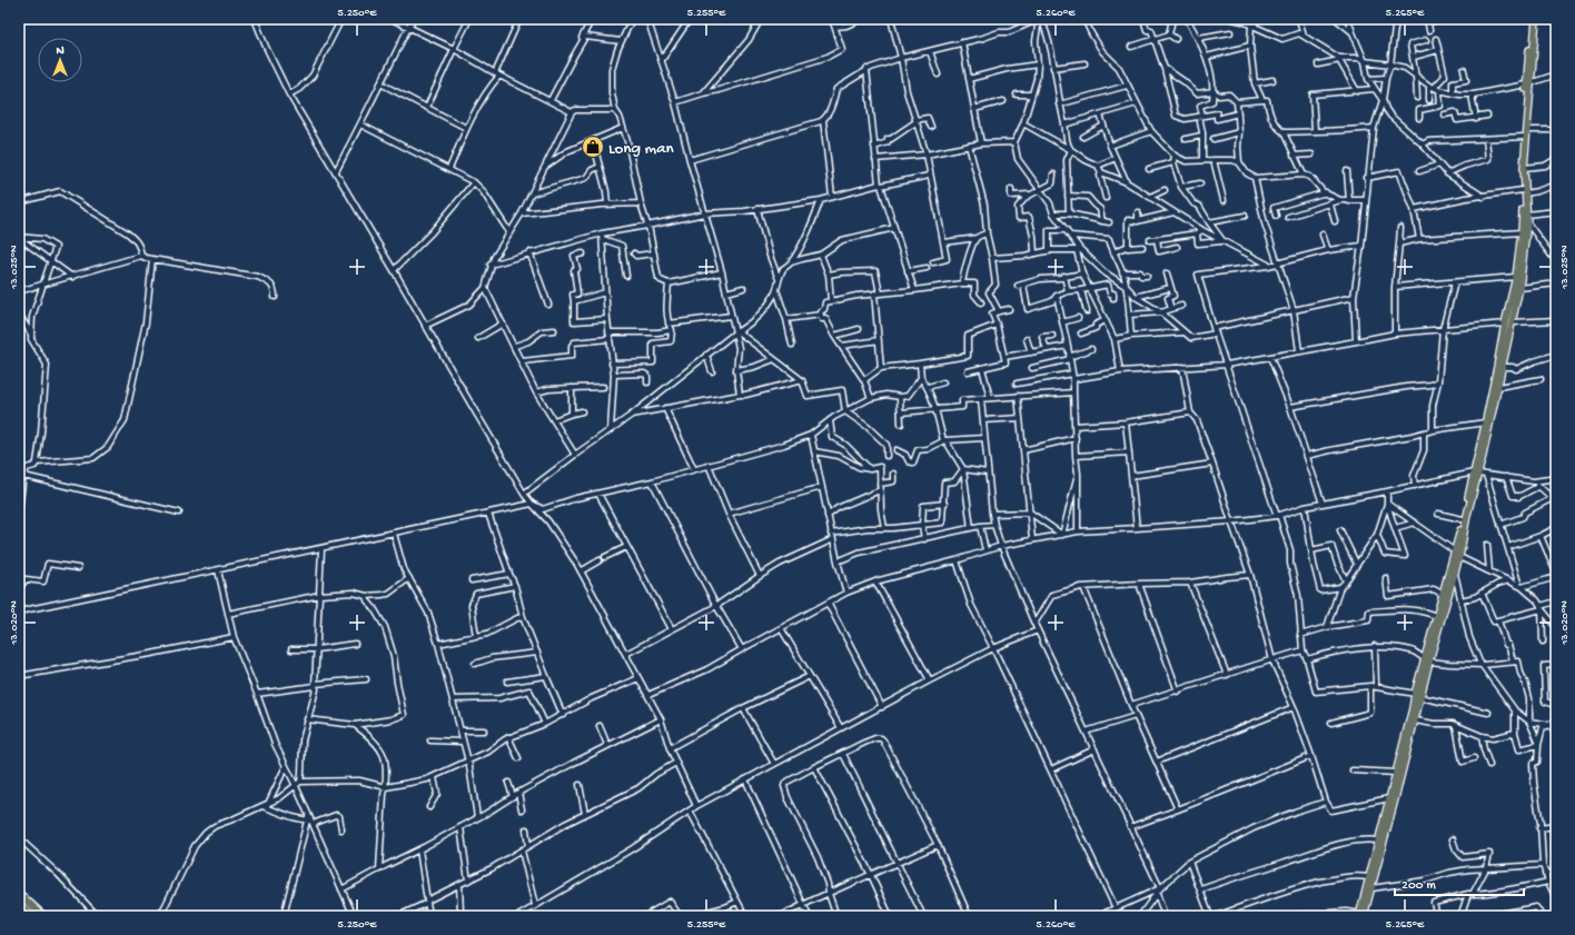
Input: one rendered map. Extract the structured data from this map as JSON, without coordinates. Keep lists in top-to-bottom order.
{
  "places": {
    "shop": ["Long man"]
  },
  "scale_bar": "200 m",
  "north": "top",
  "coordinates": [
    "5.250°E",
    "5.255°E",
    "5.260°E",
    "5.265°E",
    "13.025°N",
    "13.020°N"
  ]
}
